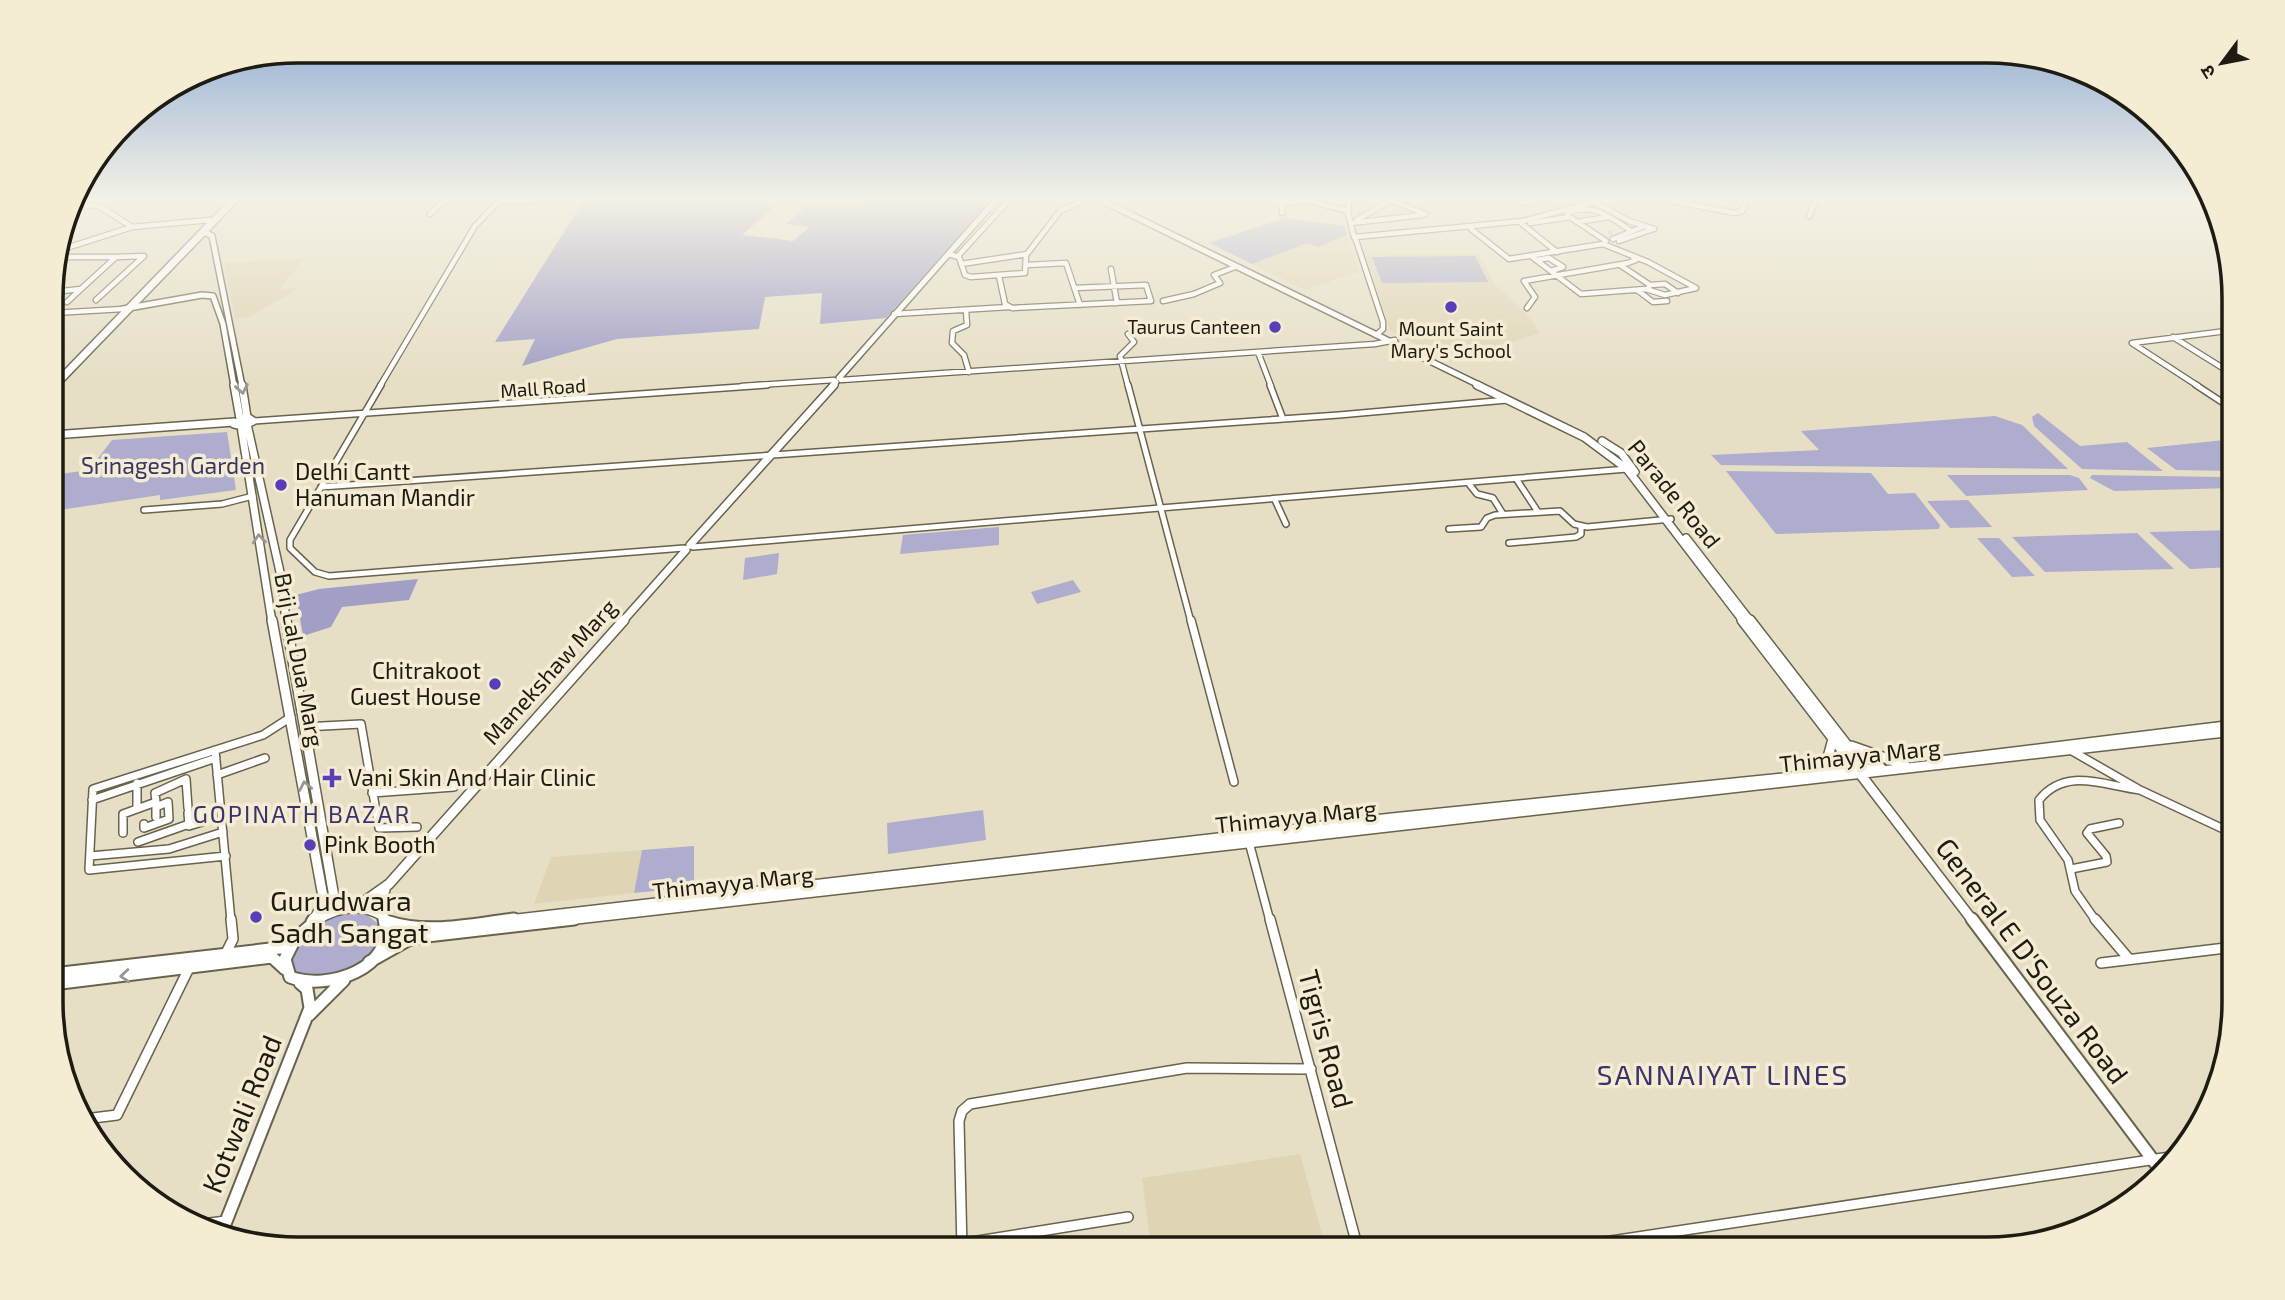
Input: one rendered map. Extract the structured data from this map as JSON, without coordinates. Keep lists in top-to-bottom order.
{
  "streets": {
    "street": [
      "Mall Road",
      "Parade Road",
      "Brij Lal Dua Marg",
      "Manekshaw Marg",
      "Thimayya Marg",
      "General E D'Souza Road",
      "Tigris Road",
      "Kotwali Road"
    ]
  },
  "crossings": [
    ["Mall Road", "Parade Road"],
    ["Mall Road", "Brij Lal Dua Marg"],
    ["Mall Road", "Manekshaw Marg"],
    ["Parade Road", "Thimayya Marg"],
    ["Parade Road", "General E D'Souza Road"],
    ["Manekshaw Marg", "Thimayya Marg"],
    ["Thimayya Marg", "General E D'Souza Road"],
    ["Thimayya Marg", "Tigris Road"]
  ],
  "districts": ["GOPINATH BAZAR", "SANNAIYAT LINES"],
  "parks": ["Srinagesh Garden"],
  "places": {
    "other": [
      "Mount Saint Mary's School",
      "Taurus Canteen",
      "Delhi Cantt Hanuman Mandir",
      "Chitrakoot Guest House",
      "Pink Booth",
      "Gurudwara Sadh Sangat"
    ],
    "health": ["Vani Skin And Hair Clinic"]
  },
  "north": "bottom left"
}
